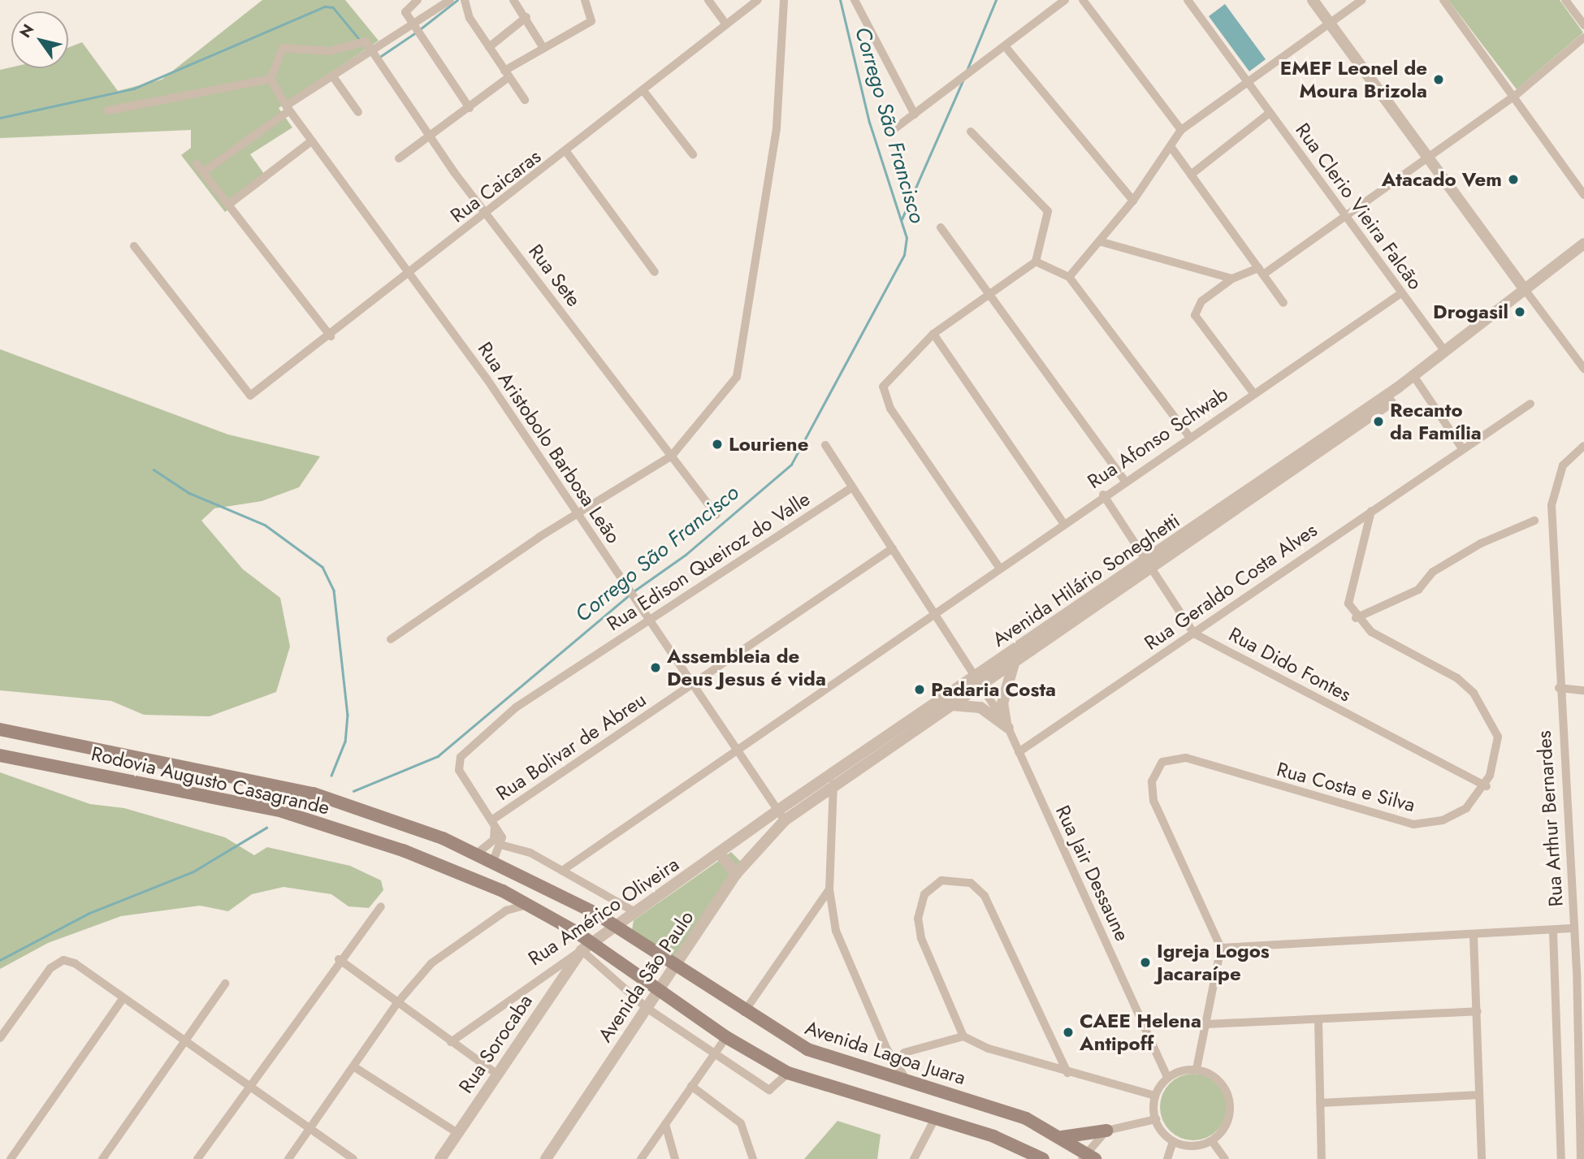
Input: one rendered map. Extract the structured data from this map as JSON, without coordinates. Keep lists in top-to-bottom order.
{
  "streets": {
    "main road": ["Rodovia Augusto Casagrande", "Avenida Lagoa Juara"],
    "street": [
      "Rua Caicaras",
      "Rua Clerio Vieira Falcão",
      "Rua Sete",
      "Rua Afonso Schwab",
      "Rua Aristobolo Barbosa Leão",
      "Rua Edison Queiroz do Valle",
      "Avenida Hilário Soneghetti",
      "Rua Geraldo Costa Alves",
      "Rua Dido Fontes",
      "Rua Bolivar de Abreu",
      "Rua Costa e Silva",
      "Rua Arthur Bernardes",
      "Rua Jair Dessaune",
      "Rua Américo Oliveira",
      "Avenida São Paulo",
      "Rua Sorocaba"
    ]
  },
  "crossings": [
    ["Rua Caicaras", "Rua Sete"],
    ["Rua Caicaras", "Rua Aristobolo Barbosa Leão"],
    ["Rua Clerio Vieira Falcão", "Rua Afonso Schwab"],
    ["Rua Clerio Vieira Falcão", "Avenida Hilário Soneghetti"],
    ["Rua Afonso Schwab", "Rua Aristobolo Barbosa Leão"],
    ["Rua Afonso Schwab", "Rua Dido Fontes"],
    ["Rua Afonso Schwab", "Rua Jair Dessaune"],
    ["Rua Aristobolo Barbosa Leão", "Rua Edison Queiroz do Valle"],
    ["Rua Aristobolo Barbosa Leão", "Avenida Hilário Soneghetti"],
    ["Rua Aristobolo Barbosa Leão", "Rua Bolivar de Abreu"],
    ["Rua Aristobolo Barbosa Leão", "Rua Américo Oliveira"],
    ["Rua Aristobolo Barbosa Leão", "Avenida São Paulo"],
    ["Rua Edison Queiroz do Valle", "Rua Bolivar de Abreu"],
    ["Rua Edison Queiroz do Valle", "Rua Jair Dessaune"],
    ["Avenida Hilário Soneghetti", "Rua Dido Fontes"],
    ["Avenida Hilário Soneghetti", "Rua Jair Dessaune"],
    ["Avenida Hilário Soneghetti", "Rua Américo Oliveira"],
    ["Avenida Hilário Soneghetti", "Avenida São Paulo"],
    ["Rua Geraldo Costa Alves", "Rua Dido Fontes"],
    ["Rua Geraldo Costa Alves", "Rua Jair Dessaune"],
    ["Rua Dido Fontes", "Rua Costa e Silva"],
    ["Rua Bolivar de Abreu", "Rua Jair Dessaune"],
    ["Rodovia Augusto Casagrande", "Rua Américo Oliveira"],
    ["Rodovia Augusto Casagrande", "Rua Sorocaba"],
    ["Rua Américo Oliveira", "Avenida São Paulo"],
    ["Rua Américo Oliveira", "Rua Sorocaba"],
    ["Rua Américo Oliveira", "Avenida Lagoa Juara"],
    ["Avenida São Paulo", "Avenida Lagoa Juara"]
  ],
  "water": ["Corrego São Francisco"],
  "places": [
    "EMEF Leonel de Moura Brizola",
    "Atacado Vem",
    "Drogasil",
    "Recanto da Família",
    "Louriene",
    "Assembleia de Deus Jesus é vida",
    "Padaria Costa",
    "Igreja Logos Jacaraípe",
    "CAEE Helena Antipoff"
  ],
  "north": "top left"
}
